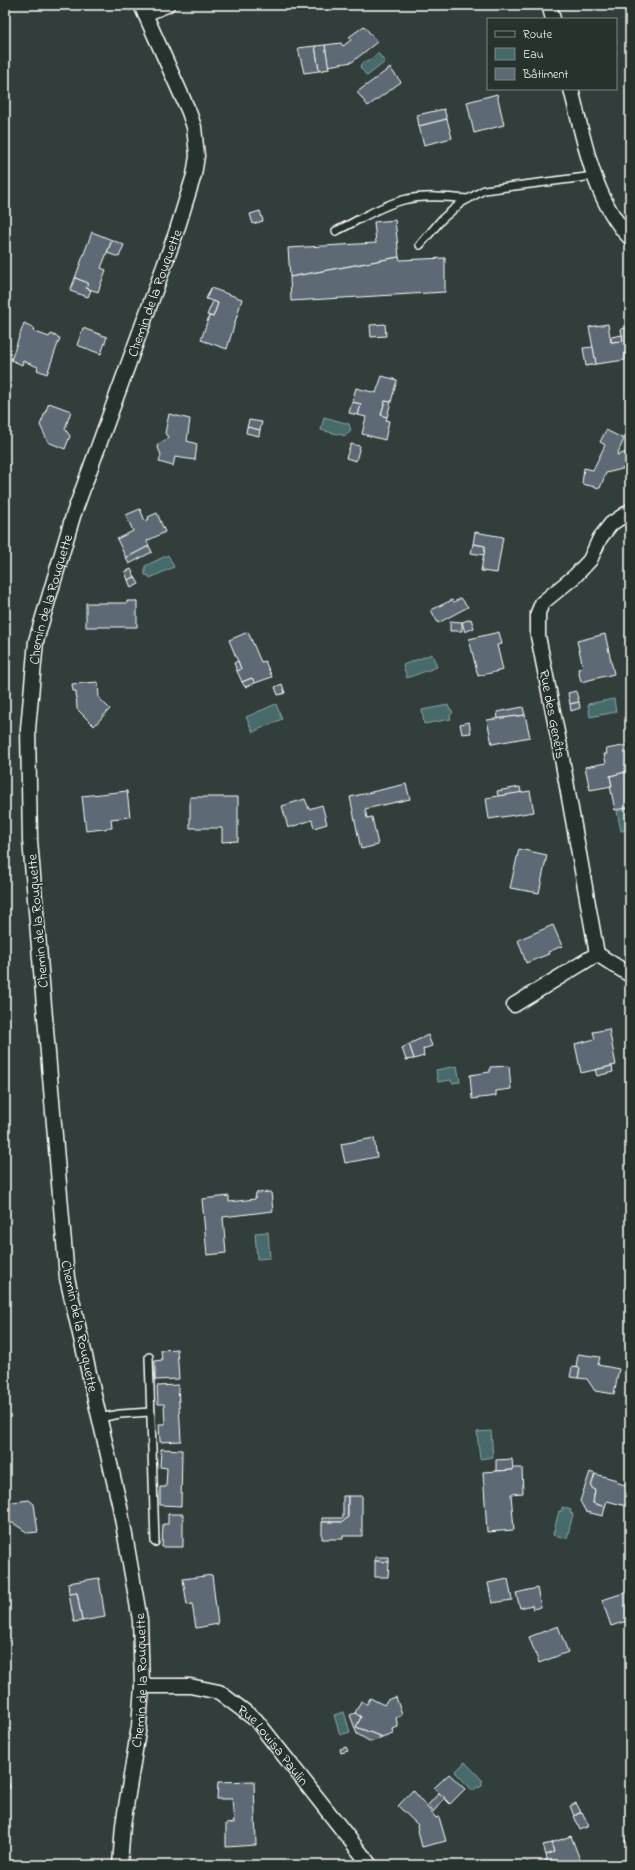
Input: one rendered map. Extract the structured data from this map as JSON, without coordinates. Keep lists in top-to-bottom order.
{
  "streets": {
    "street": ["Chemin de la Rouquette", "Rue des Genêts", "Rue Louisa Paulin"]
  },
  "crossings": [
    ["Chemin de la Rouquette", "Rue Louisa Paulin"]
  ],
  "legend": ["Route", "Eau", "Bâtiment"]
}
